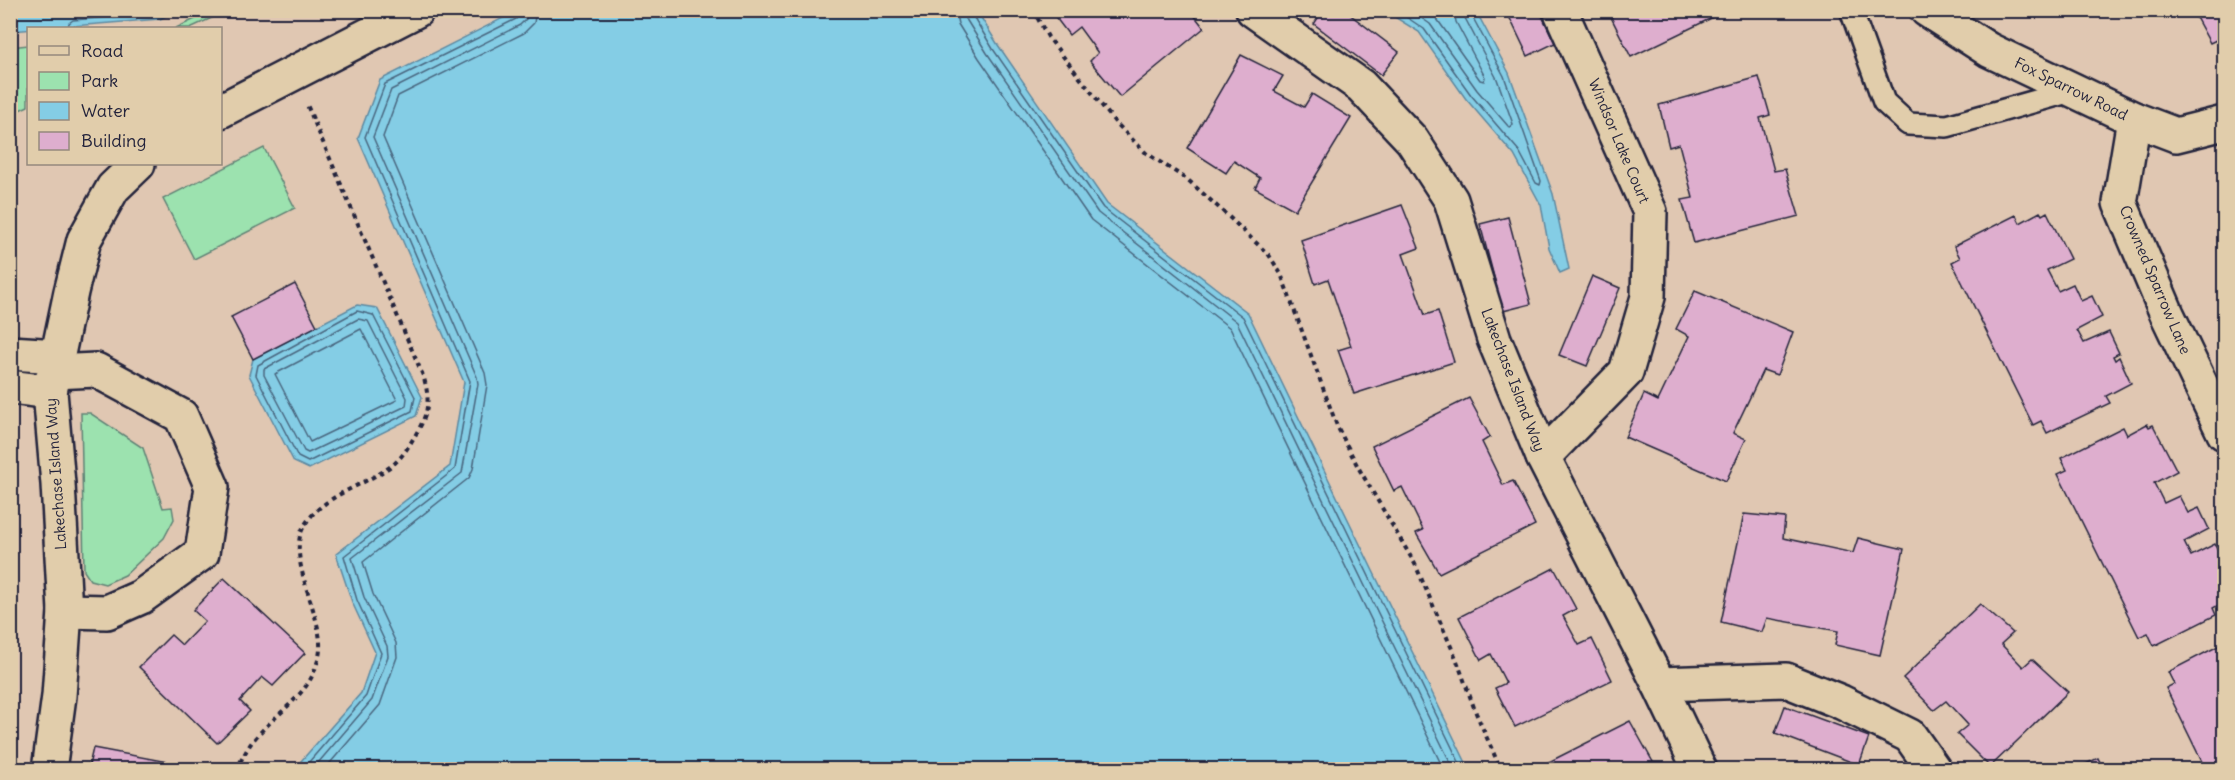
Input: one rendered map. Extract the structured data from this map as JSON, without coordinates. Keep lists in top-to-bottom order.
{
  "streets": {
    "street": [
      "Fox Sparrow Road",
      "Windsor Lake Court",
      "Crowned Sparrow Lane",
      "Lakechase Island Way"
    ]
  },
  "crossings": [
    ["Fox Sparrow Road", "Crowned Sparrow Lane"],
    ["Windsor Lake Court", "Lakechase Island Way"]
  ],
  "legend": [
    "Road",
    "Park",
    "Water",
    "Building"
  ]
}
